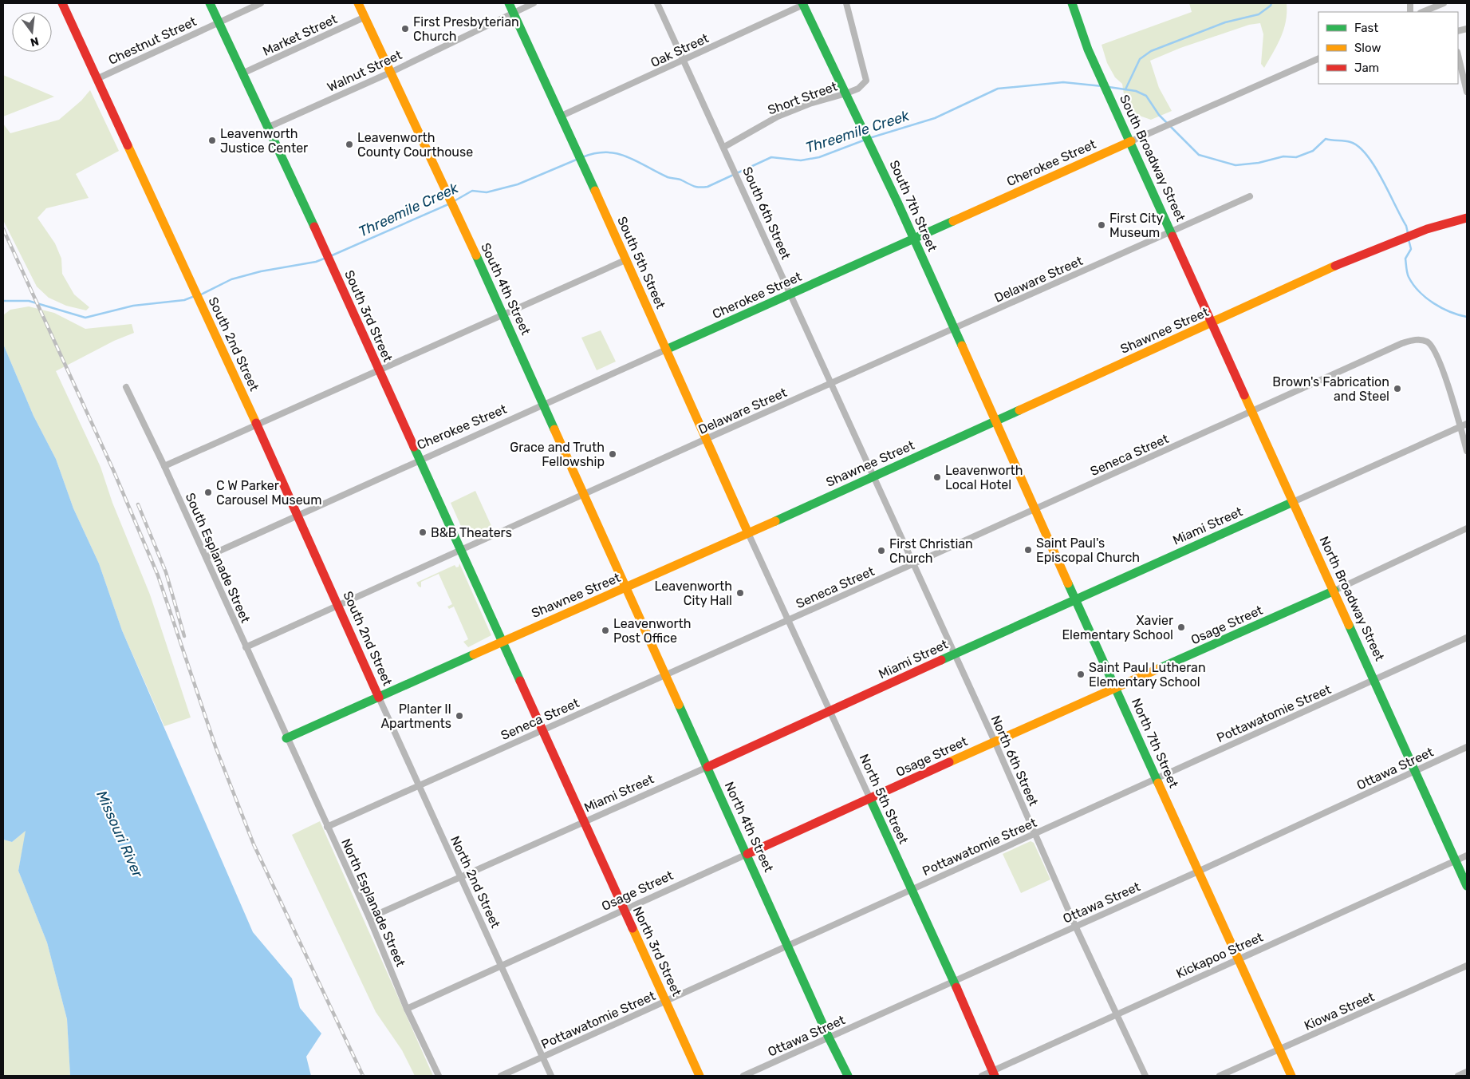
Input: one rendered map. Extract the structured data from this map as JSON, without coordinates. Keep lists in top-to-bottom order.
{
  "streets": {
    "main road": [
      "South Broadway Street",
      "Cherokee Street",
      "South 7th Street",
      "South 5th Street",
      "South 4th Street",
      "South 3rd Street",
      "Shawnee Street",
      "South 2nd Street",
      "Miami Street",
      "North Broadway Street",
      "Osage Street",
      "North 7th Street",
      "North 5th Street",
      "North 4th Street",
      "North 3rd Street"
    ],
    "street": [
      "Market Street",
      "Chestnut Street",
      "Oak Street",
      "Walnut Street",
      "Short Street",
      "South 6th Street",
      "Delaware Street",
      "Seneca Street",
      "South Esplanade Street",
      "Pottawatomie Street",
      "North 6th Street",
      "Ottawa Street",
      "North 2nd Street",
      "North Esplanade Street",
      "Kickapoo Street",
      "Kiowa Street"
    ]
  },
  "crossings": [
    ["Market Street", "South 4th Street"],
    ["Market Street", "South 3rd Street"],
    ["Chestnut Street", "South 3rd Street"],
    ["Chestnut Street", "South 2nd Street"],
    ["Oak Street", "South 7th Street"],
    ["Oak Street", "South 6th Street"],
    ["Oak Street", "South 5th Street"],
    ["Walnut Street", "South 5th Street"],
    ["Walnut Street", "South 4th Street"],
    ["Walnut Street", "South 3rd Street"],
    ["Short Street", "South 7th Street"],
    ["Short Street", "South 6th Street"],
    ["South Broadway Street", "Cherokee Street"],
    ["South Broadway Street", "Delaware Street"],
    ["South Broadway Street", "Shawnee Street"],
    ["South Broadway Street", "North Broadway Street"],
    ["Cherokee Street", "South 7th Street"],
    ["Cherokee Street", "South 6th Street"],
    ["Cherokee Street", "South 5th Street"],
    ["Cherokee Street", "South 4th Street"],
    ["Cherokee Street", "South 3rd Street"],
    ["Cherokee Street", "South 2nd Street"],
    ["Cherokee Street", "South Esplanade Street"],
    ["South 7th Street", "Delaware Street"],
    ["South 7th Street", "Shawnee Street"],
    ["South 7th Street", "North 7th Street"],
    ["South 6th Street", "Delaware Street"],
    ["South 6th Street", "Shawnee Street"],
    ["South 6th Street", "North 6th Street"],
    ["South 5th Street", "Delaware Street"],
    ["South 5th Street", "Shawnee Street"],
    ["South 5th Street", "North 5th Street"],
    ["Delaware Street", "South 4th Street"],
    ["Delaware Street", "South 3rd Street"],
    ["Delaware Street", "South 2nd Street"],
    ["Delaware Street", "South Esplanade Street"],
    ["South 4th Street", "Shawnee Street"],
    ["South 4th Street", "North 4th Street"],
    ["South 3rd Street", "Shawnee Street"],
    ["South 3rd Street", "North 3rd Street"],
    ["Shawnee Street", "South 2nd Street"],
    ["Shawnee Street", "South Esplanade Street"],
    ["Shawnee Street", "North Broadway Street"],
    ["Shawnee Street", "North 7th Street"],
    ["Shawnee Street", "North 6th Street"],
    ["Shawnee Street", "North 5th Street"],
    ["Shawnee Street", "North 4th Street"],
    ["Shawnee Street", "North 2nd Street"],
    ["Shawnee Street", "North Esplanade Street"],
    ["Shawnee Street", "North 3rd Street"],
    ["South 2nd Street", "North 2nd Street"],
    ["Seneca Street", "Miami Street"],
    ["Seneca Street", "North Broadway Street"],
    ["Seneca Street", "North 7th Street"],
    ["Seneca Street", "North 6th Street"],
    ["Seneca Street", "North 5th Street"],
    ["Seneca Street", "North 4th Street"],
    ["Seneca Street", "North 2nd Street"],
    ["Seneca Street", "North Esplanade Street"],
    ["Seneca Street", "North 3rd Street"],
    ["Miami Street", "North Broadway Street"],
    ["Miami Street", "North 7th Street"],
    ["Miami Street", "North 6th Street"],
    ["Miami Street", "North 5th Street"],
    ["Miami Street", "North 4th Street"],
    ["Miami Street", "North 2nd Street"],
    ["Miami Street", "North Esplanade Street"],
    ["Miami Street", "North 3rd Street"],
    ["South Esplanade Street", "North Esplanade Street"],
    ["North Broadway Street", "Osage Street"],
    ["North Broadway Street", "Pottawatomie Street"],
    ["North Broadway Street", "Ottawa Street"],
    ["North Broadway Street", "Kickapoo Street"],
    ["Osage Street", "North 7th Street"],
    ["Osage Street", "North 6th Street"],
    ["Osage Street", "North 5th Street"],
    ["Osage Street", "North 4th Street"],
    ["Osage Street", "North 2nd Street"],
    ["Osage Street", "North Esplanade Street"],
    ["Osage Street", "North 3rd Street"],
    ["Pottawatomie Street", "North 7th Street"],
    ["Pottawatomie Street", "North 6th Street"],
    ["Pottawatomie Street", "North 5th Street"],
    ["Pottawatomie Street", "North 4th Street"],
    ["Pottawatomie Street", "North 2nd Street"],
    ["Pottawatomie Street", "North 3rd Street"],
    ["North 7th Street", "Ottawa Street"],
    ["North 7th Street", "Kickapoo Street"],
    ["North 7th Street", "Kiowa Street"],
    ["North 6th Street", "Ottawa Street"],
    ["North 6th Street", "Kickapoo Street"],
    ["Ottawa Street", "North 5th Street"],
    ["Ottawa Street", "North 4th Street"],
    ["North 5th Street", "Kickapoo Street"]
  ],
  "water": ["Threemile Creek", "Missouri River"],
  "places": [
    "First Presbyterian Church",
    "Leavenworth Justice Center",
    "Leavenworth County Courthouse",
    "First City Museum",
    "Brown's Fabrication and Steel",
    "Grace and Truth Fellowship",
    "Leavenworth Local Hotel",
    "C W Parker Carousel Museum",
    "B&B Theaters",
    "Saint Paul's Episcopal Church",
    "First Christian Church",
    "Leavenworth City Hall",
    "Xavier Elementary School",
    "Leavenworth Post Office",
    "Saint Paul Lutheran Elementary School",
    "Planter II Apartments"
  ],
  "legend": ["Fast", "Slow", "Jam"],
  "north": "bottom"
}
